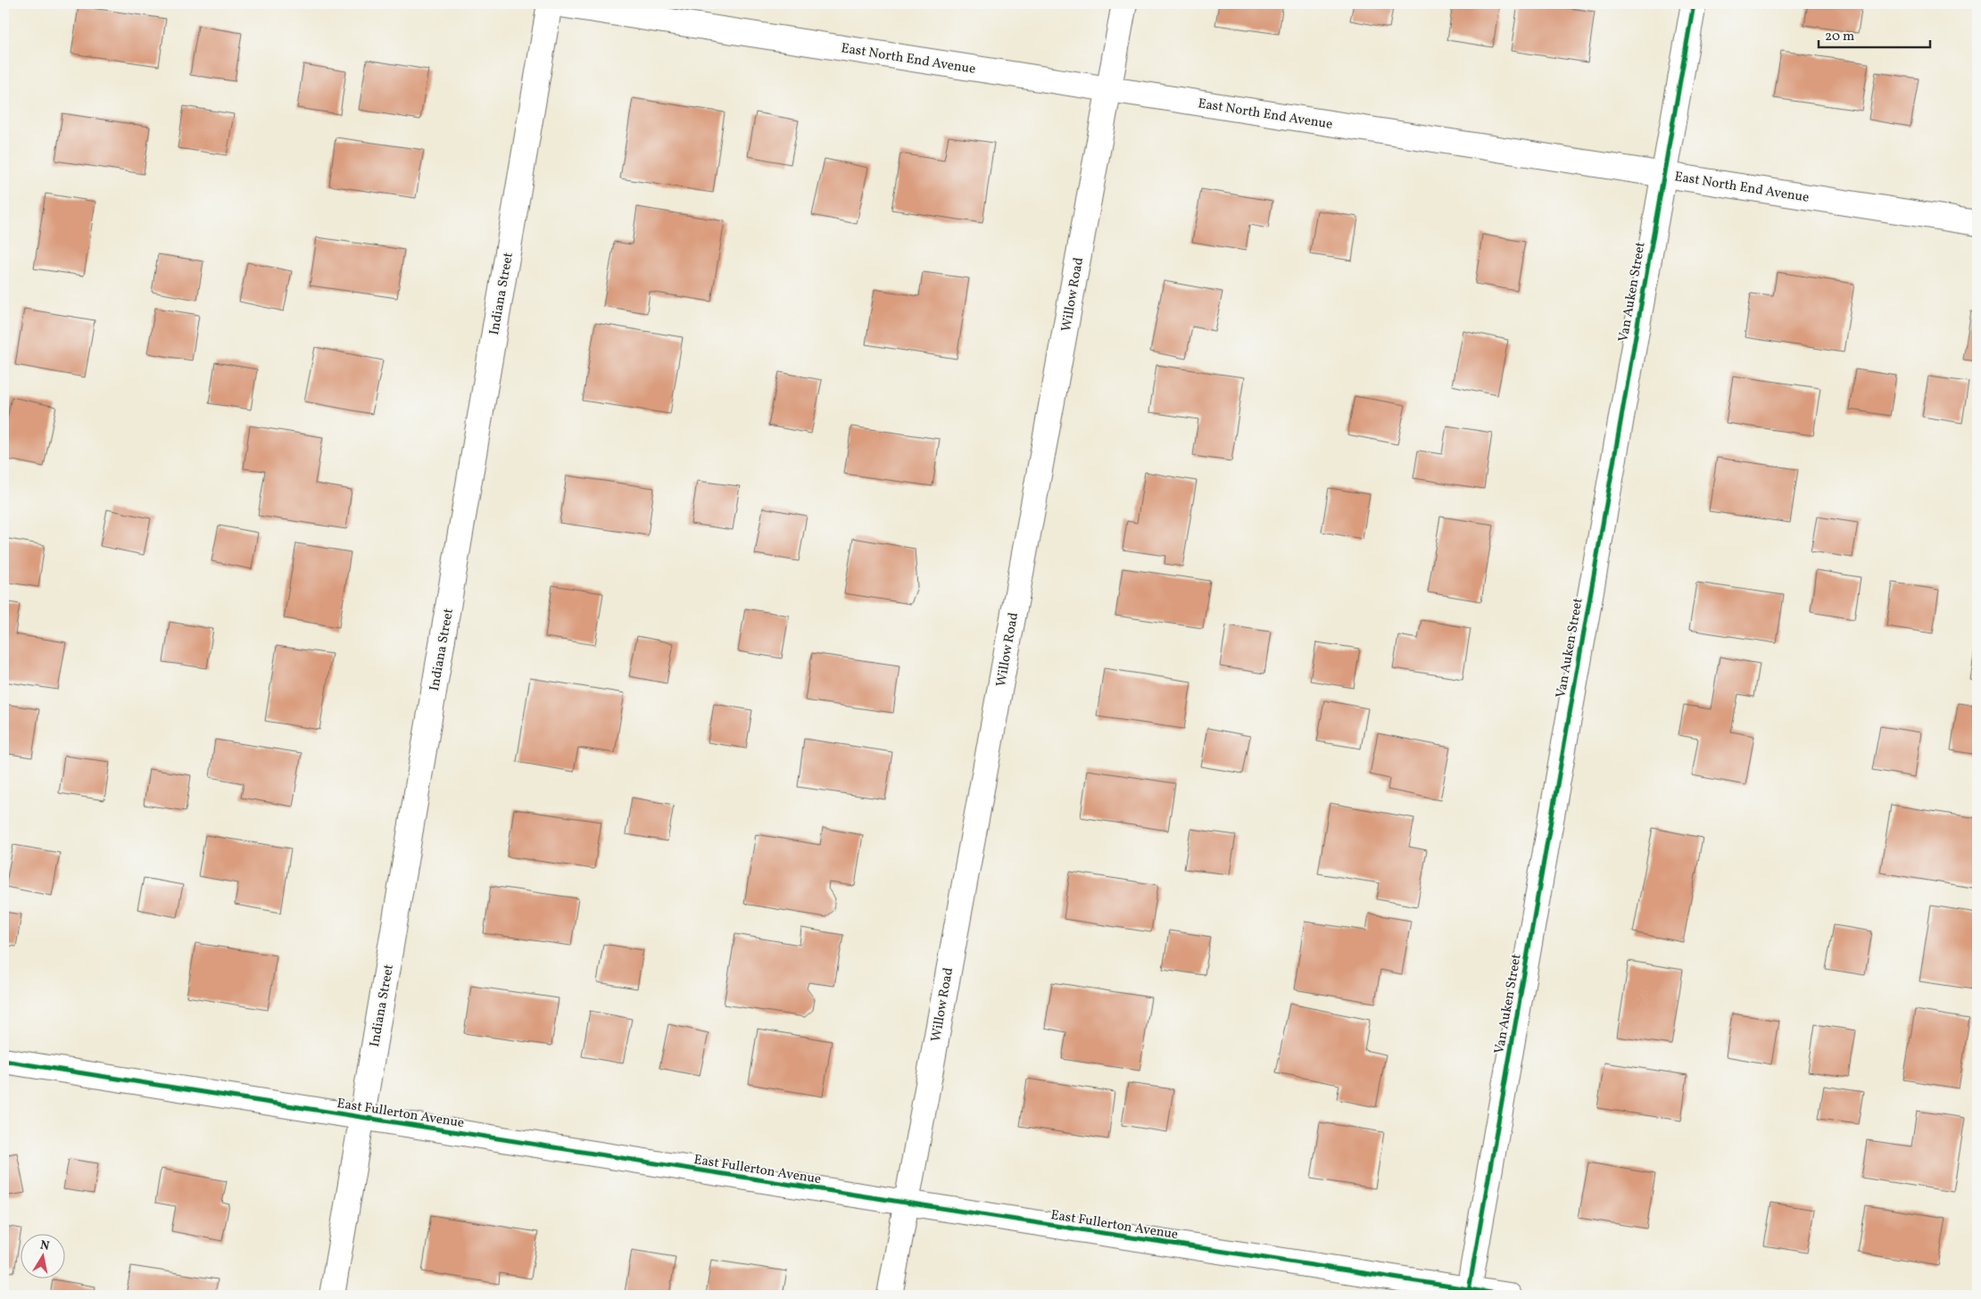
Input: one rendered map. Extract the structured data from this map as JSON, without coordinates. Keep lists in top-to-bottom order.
{
  "streets": {
    "street": [
      "East North End Avenue",
      "Van Auken Street",
      "Indiana Street",
      "Willow Road",
      "East Fullerton Avenue"
    ]
  },
  "crossings": [
    ["East North End Avenue", "Van Auken Street"],
    ["East North End Avenue", "Willow Road"],
    ["Van Auken Street", "East Fullerton Avenue"],
    ["Indiana Street", "East Fullerton Avenue"],
    ["Willow Road", "East Fullerton Avenue"]
  ],
  "scale_bar": "20 m",
  "north": "top"
}
